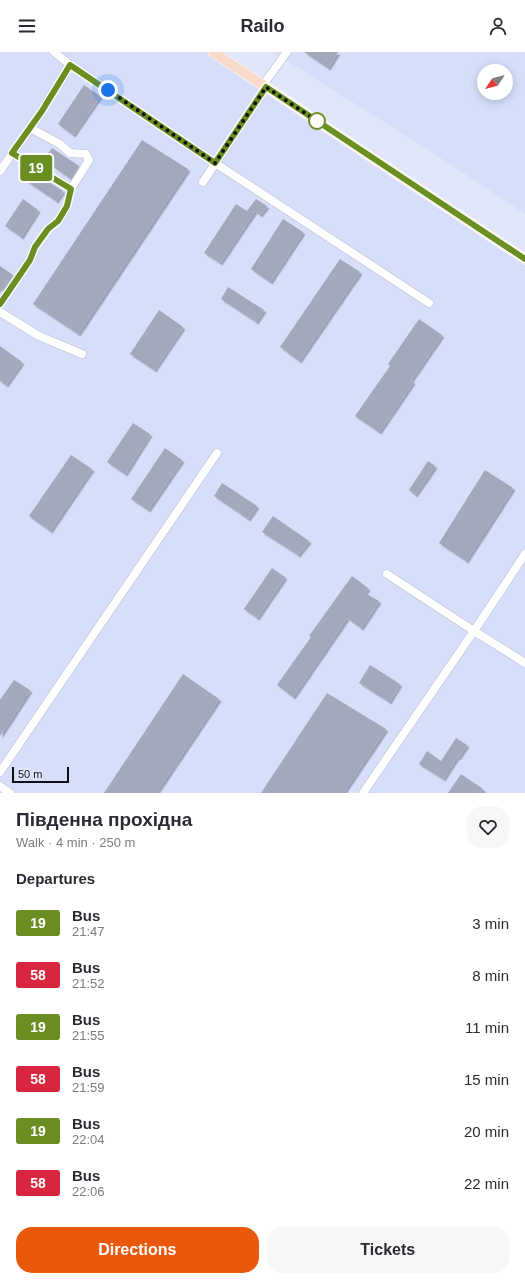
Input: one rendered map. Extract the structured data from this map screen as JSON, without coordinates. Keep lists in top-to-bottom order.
{
  "lines": ["bus line 19"],
  "scale_bar": "50 m",
  "north": "bottom left",
  "page": {
    "header": "Railo",
    "on_map": "19",
    "scale": "50 m",
    "heading": [
      ["Південна прохідна", "Walk · 4 min · 250 m"],
      "Departures"
    ],
    "list": [
      {
        "mark": "19",
        "name": "Bus",
        "note": "21:47",
        "value": "3 min"
      },
      {
        "mark": "58",
        "name": "Bus",
        "note": "21:52",
        "value": "8 min"
      },
      {
        "mark": "19",
        "name": "Bus",
        "note": "21:55",
        "value": "11 min"
      },
      {
        "mark": "58",
        "name": "Bus",
        "note": "21:59",
        "value": "15 min"
      },
      {
        "mark": "19",
        "name": "Bus",
        "note": "22:04",
        "value": "20 min"
      },
      {
        "mark": "58",
        "name": "Bus",
        "note": "22:06",
        "value": "22 min"
      }
    ],
    "buttons": ["Directions", "Tickets"]
  }
}
